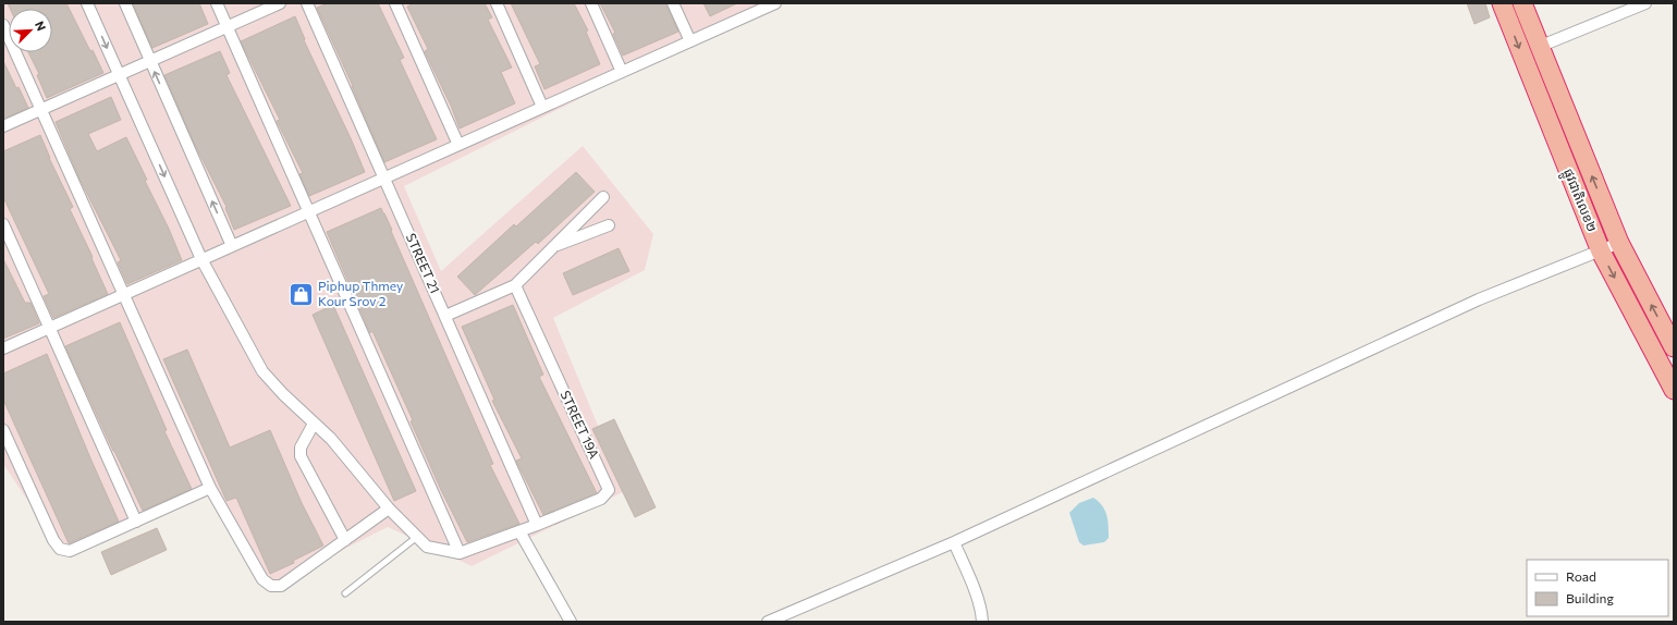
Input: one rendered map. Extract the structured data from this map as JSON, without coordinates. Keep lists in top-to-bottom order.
{
  "streets": {
    "highway": ["ផ្លូវជាតិលេខ២"],
    "street": ["STREET 21", "STREET 19A"]
  },
  "crossings": [
    ["STREET 21", "STREET 19A"]
  ],
  "places": {
    "shop": ["Piphup Thmey Kour Srov 2"]
  },
  "legend": ["Road", "Building"],
  "north": "top right"
}
